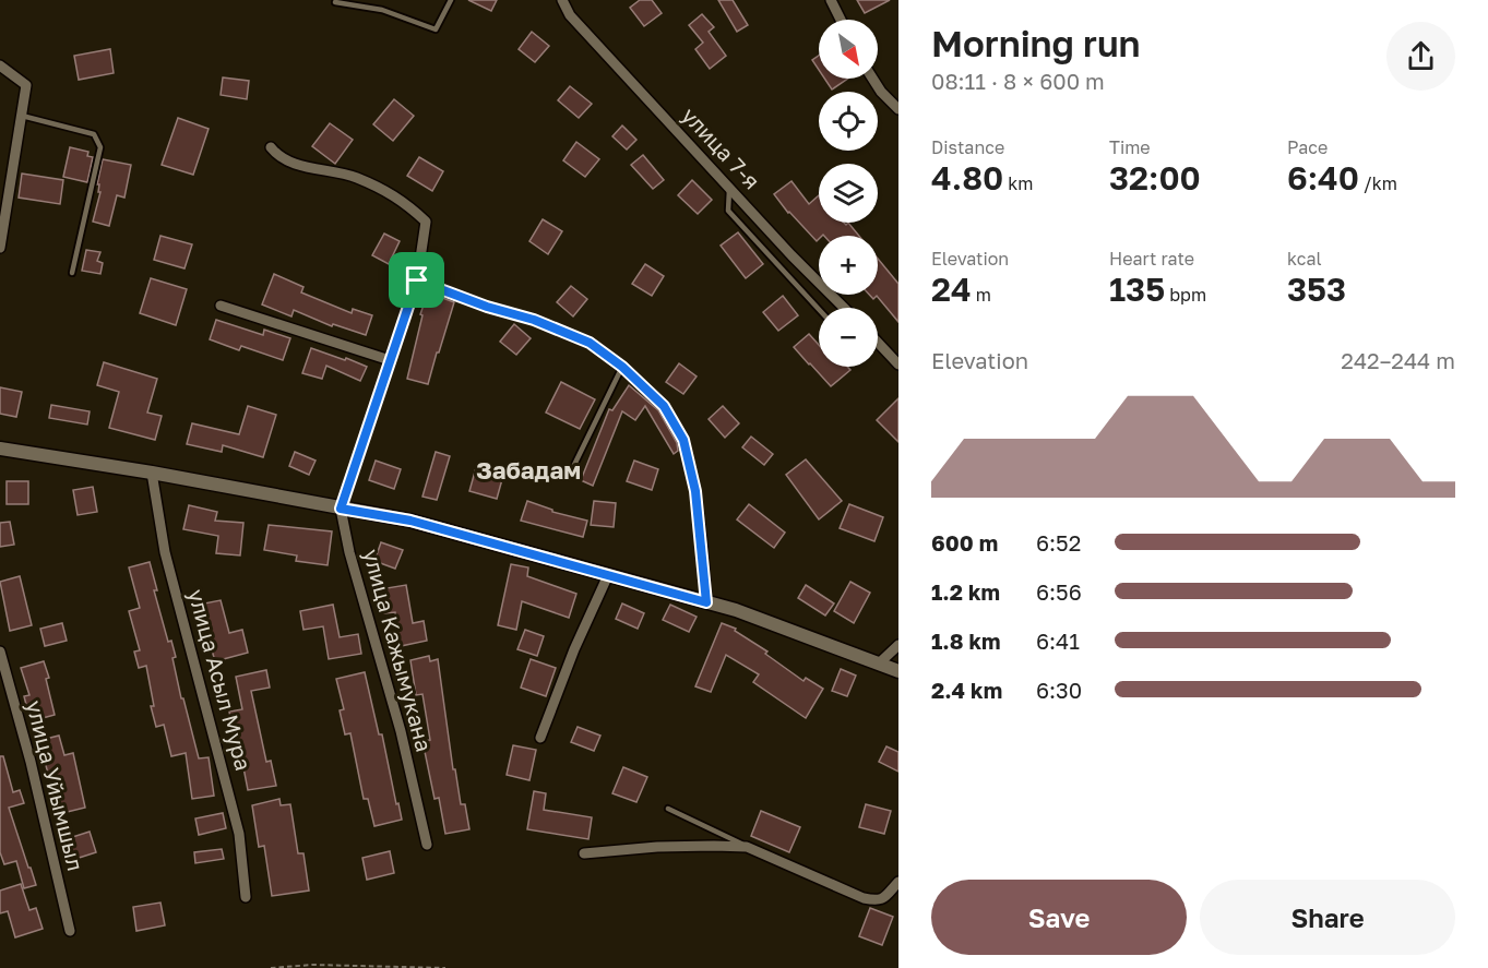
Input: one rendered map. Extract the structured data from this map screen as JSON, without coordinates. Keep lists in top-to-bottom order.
{
  "streets": {
    "street": [
      "улица 7-я",
      "улица Кажымукана",
      "улица Асыл Мура",
      "улица Уйымшыл"
    ]
  },
  "districts": ["Забадам"],
  "north": "bottom right",
  "page": {
    "heading": ["Morning run", "08:11 · 8 × 600 m"],
    "map_buttons": ["+", "−"],
    "stats": [
      ["Distance", "4.80 km"],
      ["Time", "32:00"],
      ["Pace", "6:40 /km"],
      ["Elevation", "24 m"],
      ["Heart rate", "135 bpm"],
      ["kcal", "353"]
    ],
    "chart": ["Elevation", "242–244 m"],
    "list": [
      {
        "name": "600 m",
        "note": "6:52"
      },
      {
        "name": "1.2 km",
        "note": "6:56"
      },
      {
        "name": "1.8 km",
        "note": "6:41"
      },
      {
        "name": "2.4 km",
        "note": "6:30"
      }
    ],
    "buttons": ["Save", "Share"]
  }
}
